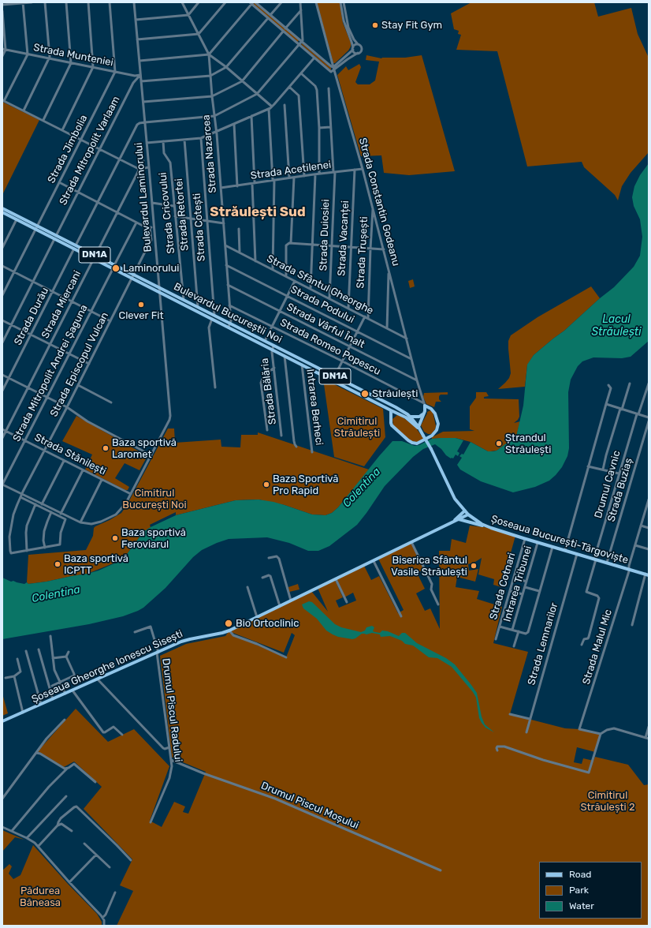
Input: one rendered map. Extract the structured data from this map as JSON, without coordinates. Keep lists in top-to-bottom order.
{
  "streets": {
    "main road": [
      "DN1A",
      "Bulevardul Bucureștii Noi",
      "Șoseaua București-Târgoviște",
      "Șoseaua Gheorghe Ionescu Sisești"
    ],
    "street": [
      "Strada Munteniei",
      "Strada Jimbolia",
      "Strada Mitropolit Varlaam",
      "Strada Nazarcea",
      "Strada Acetilenei",
      "Bulevardul Laminorului",
      "Strada Constantin Godeanu",
      "Strada Cricovului",
      "Strada Retortei",
      "Strada Cotești",
      "Strada Duiosiei",
      "Strada Vacanței",
      "Strada Trușești",
      "Strada Sfântul Gheorghe",
      "Strada Miercani",
      "Strada Podului",
      "Strada Durău",
      "Strada Vârful Înalt",
      "Strada Romeo Popescu",
      "Strada Episcopul Vulcan",
      "Strada Mitropolit Andrei Șaguna",
      "Strada Bălăria",
      "Intrarea Berheci",
      "Strada Stănilești",
      "Drumul Cavnic",
      "Strada Buziaș",
      "Intrarea Tribunei",
      "Strada Cotnari",
      "Strada Lemnarilor",
      "Strada Malul Mic",
      "Drumul Piscul Radului",
      "Drumul Piscul Moșului"
    ]
  },
  "crossings": [
    ["Strada Munteniei", "Strada Jimbolia"],
    ["Strada Munteniei", "Strada Mitropolit Varlaam"],
    ["Strada Munteniei", "Bulevardul Laminorului"],
    ["Strada Jimbolia", "Bulevardul Bucureștii Noi"],
    ["Strada Mitropolit Varlaam", "Bulevardul Laminorului"],
    ["Strada Mitropolit Varlaam", "Bulevardul Bucureștii Noi"],
    ["Strada Nazarcea", "Strada Acetilenei"],
    ["Strada Nazarcea", "Strada Sfântul Gheorghe"],
    ["Strada Nazarcea", "Strada Podului"],
    ["Strada Nazarcea", "Bulevardul Bucureștii Noi"],
    ["Strada Nazarcea", "Strada Vârful Înalt"],
    ["Strada Nazarcea", "Strada Romeo Popescu"],
    ["Strada Acetilenei", "Strada Constantin Godeanu"],
    ["Strada Acetilenei", "Strada Duiosiei"],
    ["Strada Acetilenei", "Strada Vacanței"],
    ["Bulevardul Laminorului", "Bulevardul Bucureștii Noi"],
    ["Bulevardul Laminorului", "Strada Durău"],
    ["Bulevardul Laminorului", "Strada Episcopul Vulcan"],
    ["Bulevardul Laminorului", "Strada Stănilești"],
    ["Strada Constantin Godeanu", "Strada Trușești"],
    ["Strada Constantin Godeanu", "Strada Sfântul Gheorghe"],
    ["Strada Constantin Godeanu", "Strada Podului"],
    ["Strada Constantin Godeanu", "Strada Vârful Înalt"],
    ["Strada Constantin Godeanu", "Strada Romeo Popescu"],
    ["Strada Cricovului", "Bulevardul Bucureștii Noi"],
    ["Strada Retortei", "Bulevardul Bucureștii Noi"],
    ["Strada Cotești", "Bulevardul Bucureștii Noi"],
    ["Strada Duiosiei", "Strada Sfântul Gheorghe"],
    ["Strada Vacanței", "Strada Sfântul Gheorghe"],
    ["Strada Trușești", "Strada Sfântul Gheorghe"],
    ["Strada Trușești", "Strada Podului"],
    ["Strada Trușești", "Bulevardul Bucureștii Noi"],
    ["Strada Trușești", "Strada Vârful Înalt"],
    ["Strada Trușești", "Strada Romeo Popescu"],
    ["Strada Miercani", "Bulevardul Bucureștii Noi"],
    ["Strada Miercani", "Strada Stănilești"],
    ["Bulevardul Bucureștii Noi", "Strada Durău"],
    ["Bulevardul Bucureștii Noi", "Strada Episcopul Vulcan"],
    ["Bulevardul Bucureștii Noi", "Strada Mitropolit Andrei Șaguna"],
    ["Bulevardul Bucureștii Noi", "Strada Bălăria"],
    ["Bulevardul Bucureștii Noi", "Intrarea Berheci"],
    ["Bulevardul Bucureștii Noi", "Șoseaua București-Târgoviște"],
    ["Strada Episcopul Vulcan", "Strada Stănilești"],
    ["Strada Mitropolit Andrei Șaguna", "Strada Stănilești"],
    ["Drumul Cavnic", "Șoseaua București-Târgoviște"],
    ["Strada Buziaș", "Șoseaua București-Târgoviște"],
    ["Șoseaua București-Târgoviște", "Intrarea Tribunei"],
    ["Șoseaua București-Târgoviște", "Strada Cotnari"],
    ["Șoseaua București-Târgoviște", "Strada Lemnarilor"],
    ["Șoseaua București-Târgoviște", "Strada Malul Mic"],
    ["Șoseaua București-Târgoviște", "Șoseaua Gheorghe Ionescu Sisești"],
    ["Șoseaua Gheorghe Ionescu Sisești", "Drumul Piscul Radului"],
    ["Drumul Piscul Radului", "Drumul Piscul Moșului"]
  ],
  "districts": ["Străulești Sud"],
  "water": ["Lacul Străulești", "Colentina"],
  "parks": [
    "Cimitirul Străulești",
    "Cimitirul București Noi",
    "Cimitirul Străulești 2",
    "Pădurea Băneasa"
  ],
  "places": [
    "Stay Fit Gym",
    "Laminorului",
    "Clever Fit",
    "Străulești",
    "Ștrandul Străulești",
    "Baza sportivă Laromet",
    "Baza Sportivă Pro Rapid",
    "Baza sportivă Feroviarul",
    "Baza sportivă ICPTT",
    "Biserica Sfântul Vasile Străulești",
    "Bio Ortoclinic"
  ],
  "legend": ["Road", "Park", "Water"]
}
